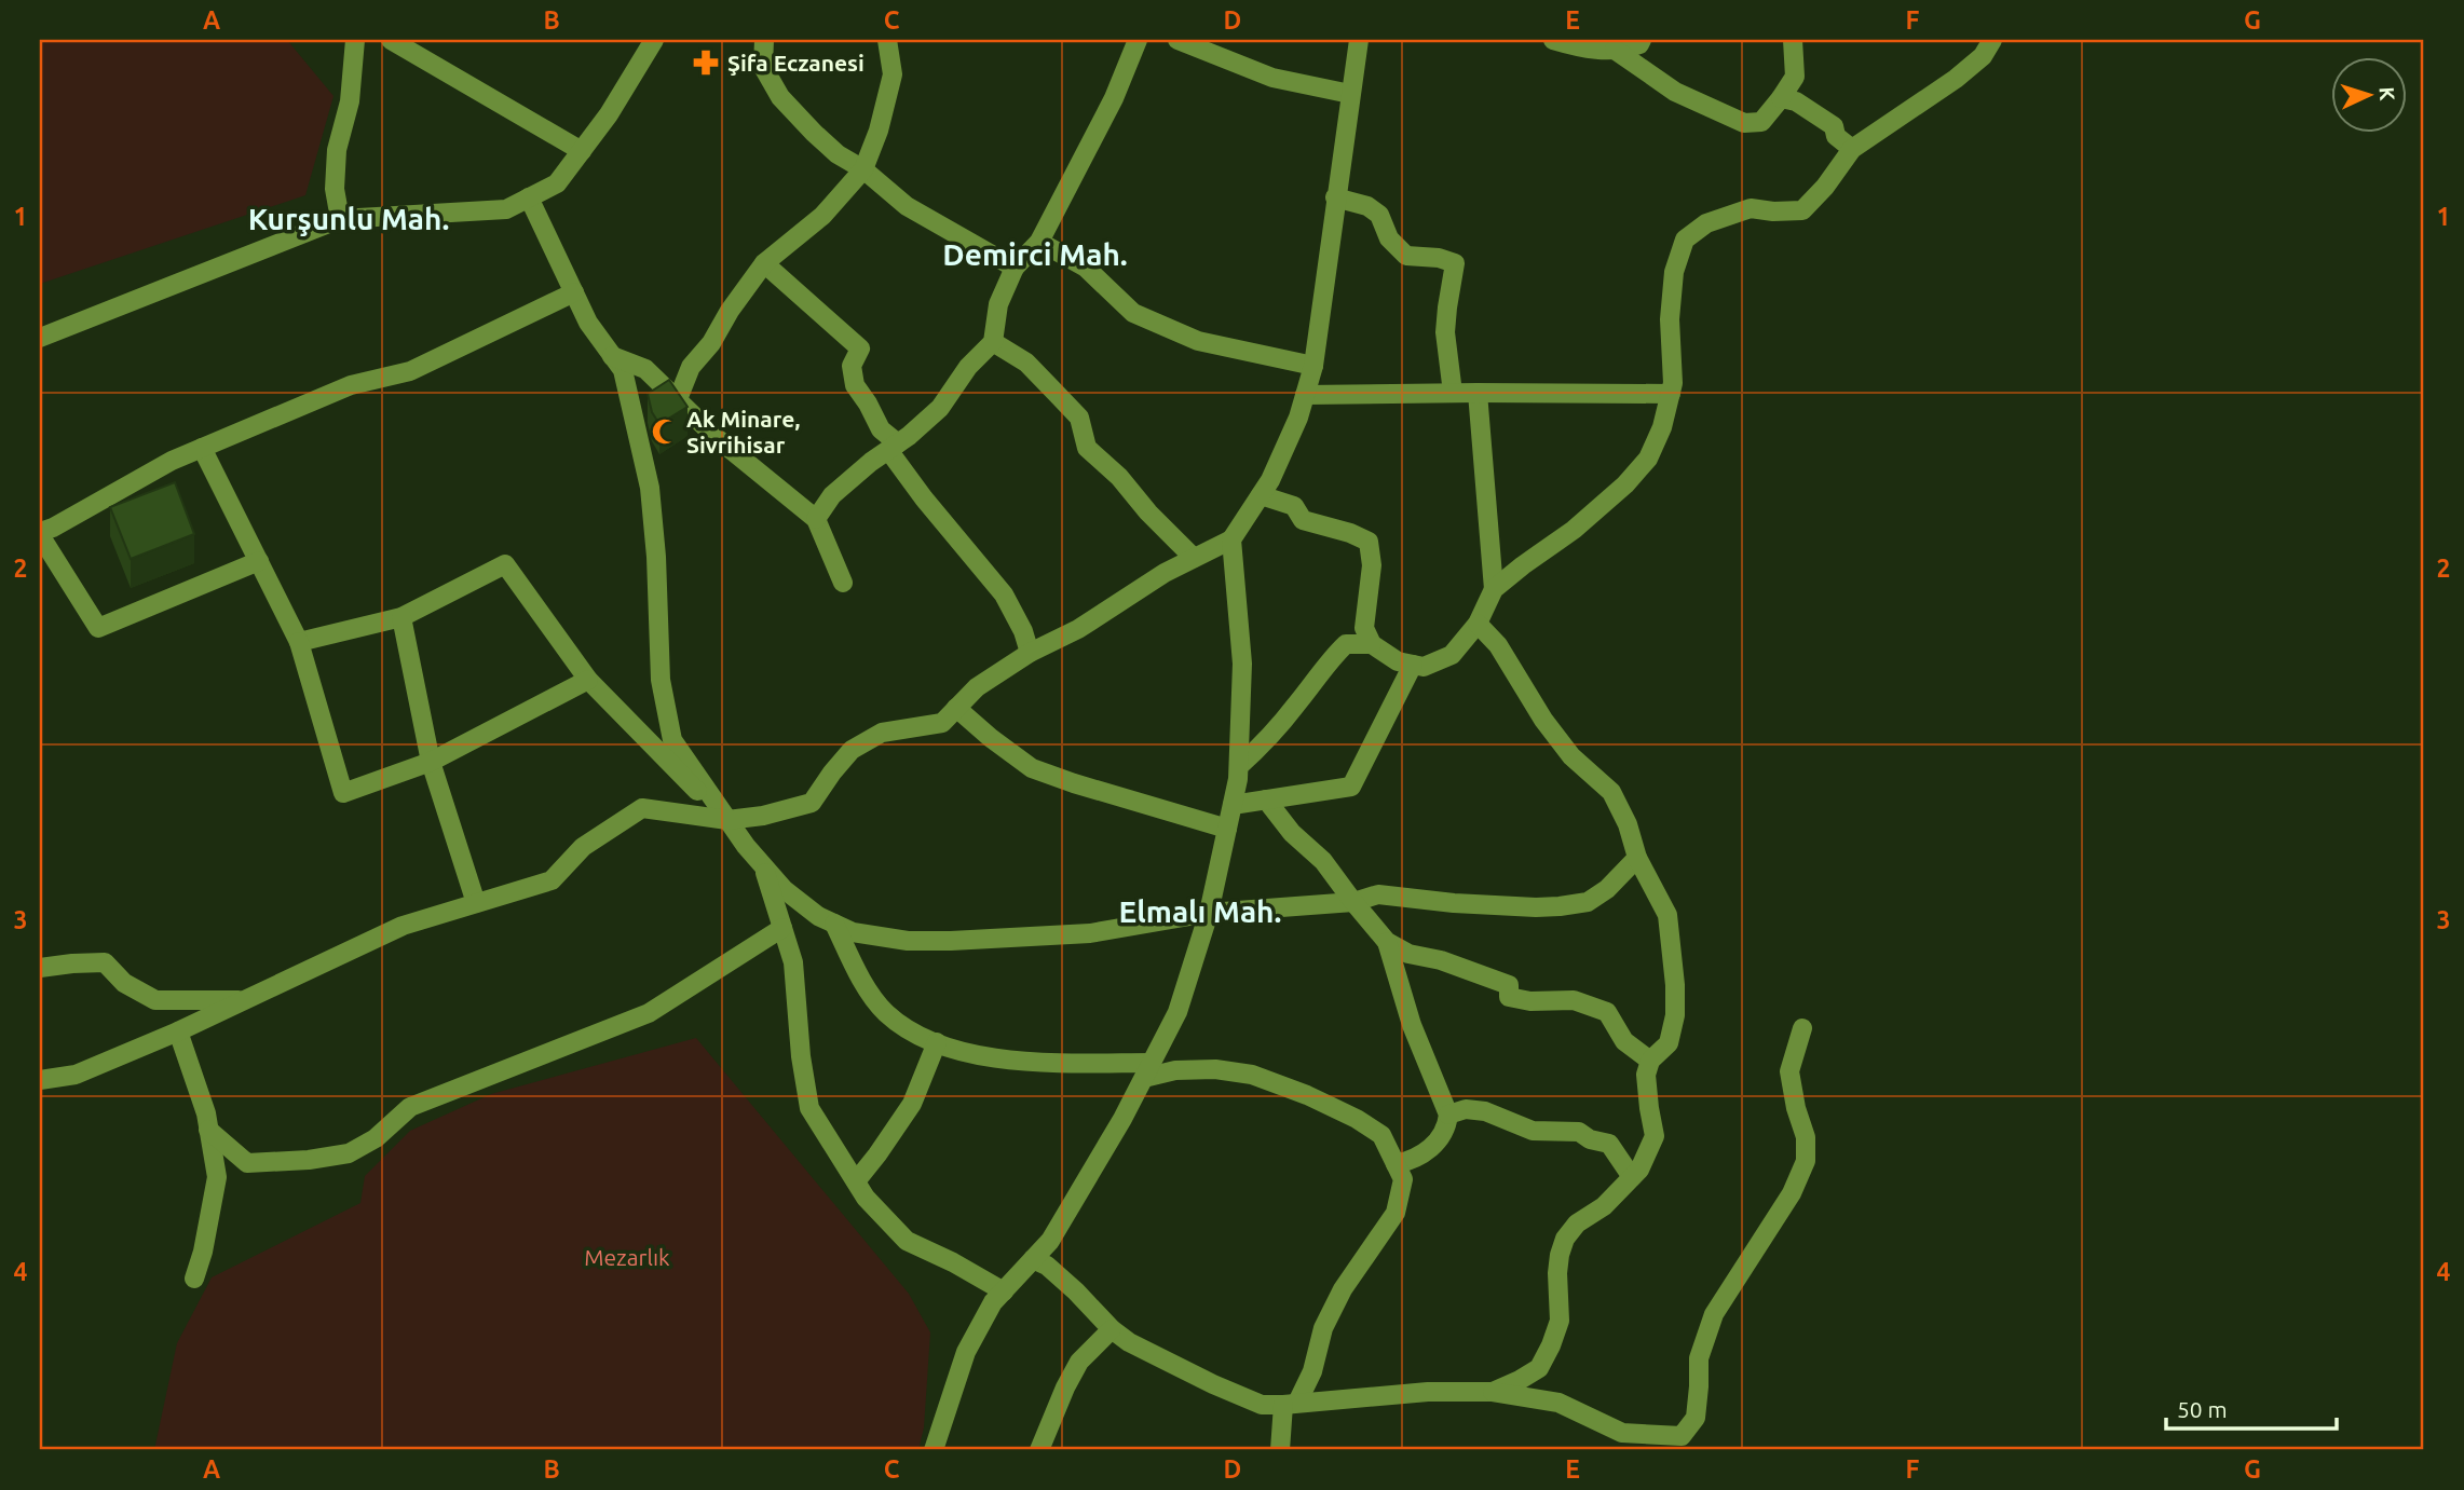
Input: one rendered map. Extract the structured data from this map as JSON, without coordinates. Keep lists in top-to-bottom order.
{
  "districts": ["Kurşunlu Mah.", "Demirci Mah.", "Elmalı Mah."],
  "parks": ["Mezarlık"],
  "places": {
    "pharmacy": ["Şifa Eczanesi"],
    "mosque": ["Ak Minare, Sivrihisar"]
  },
  "scale_bar": "50 m",
  "north": "right",
  "grid": {
    "columns": [
      "A",
      "B",
      "C",
      "D",
      "E",
      "F",
      "G"
    ],
    "rows": [
      "1",
      "2",
      "3",
      "4"
    ]
  }
}
